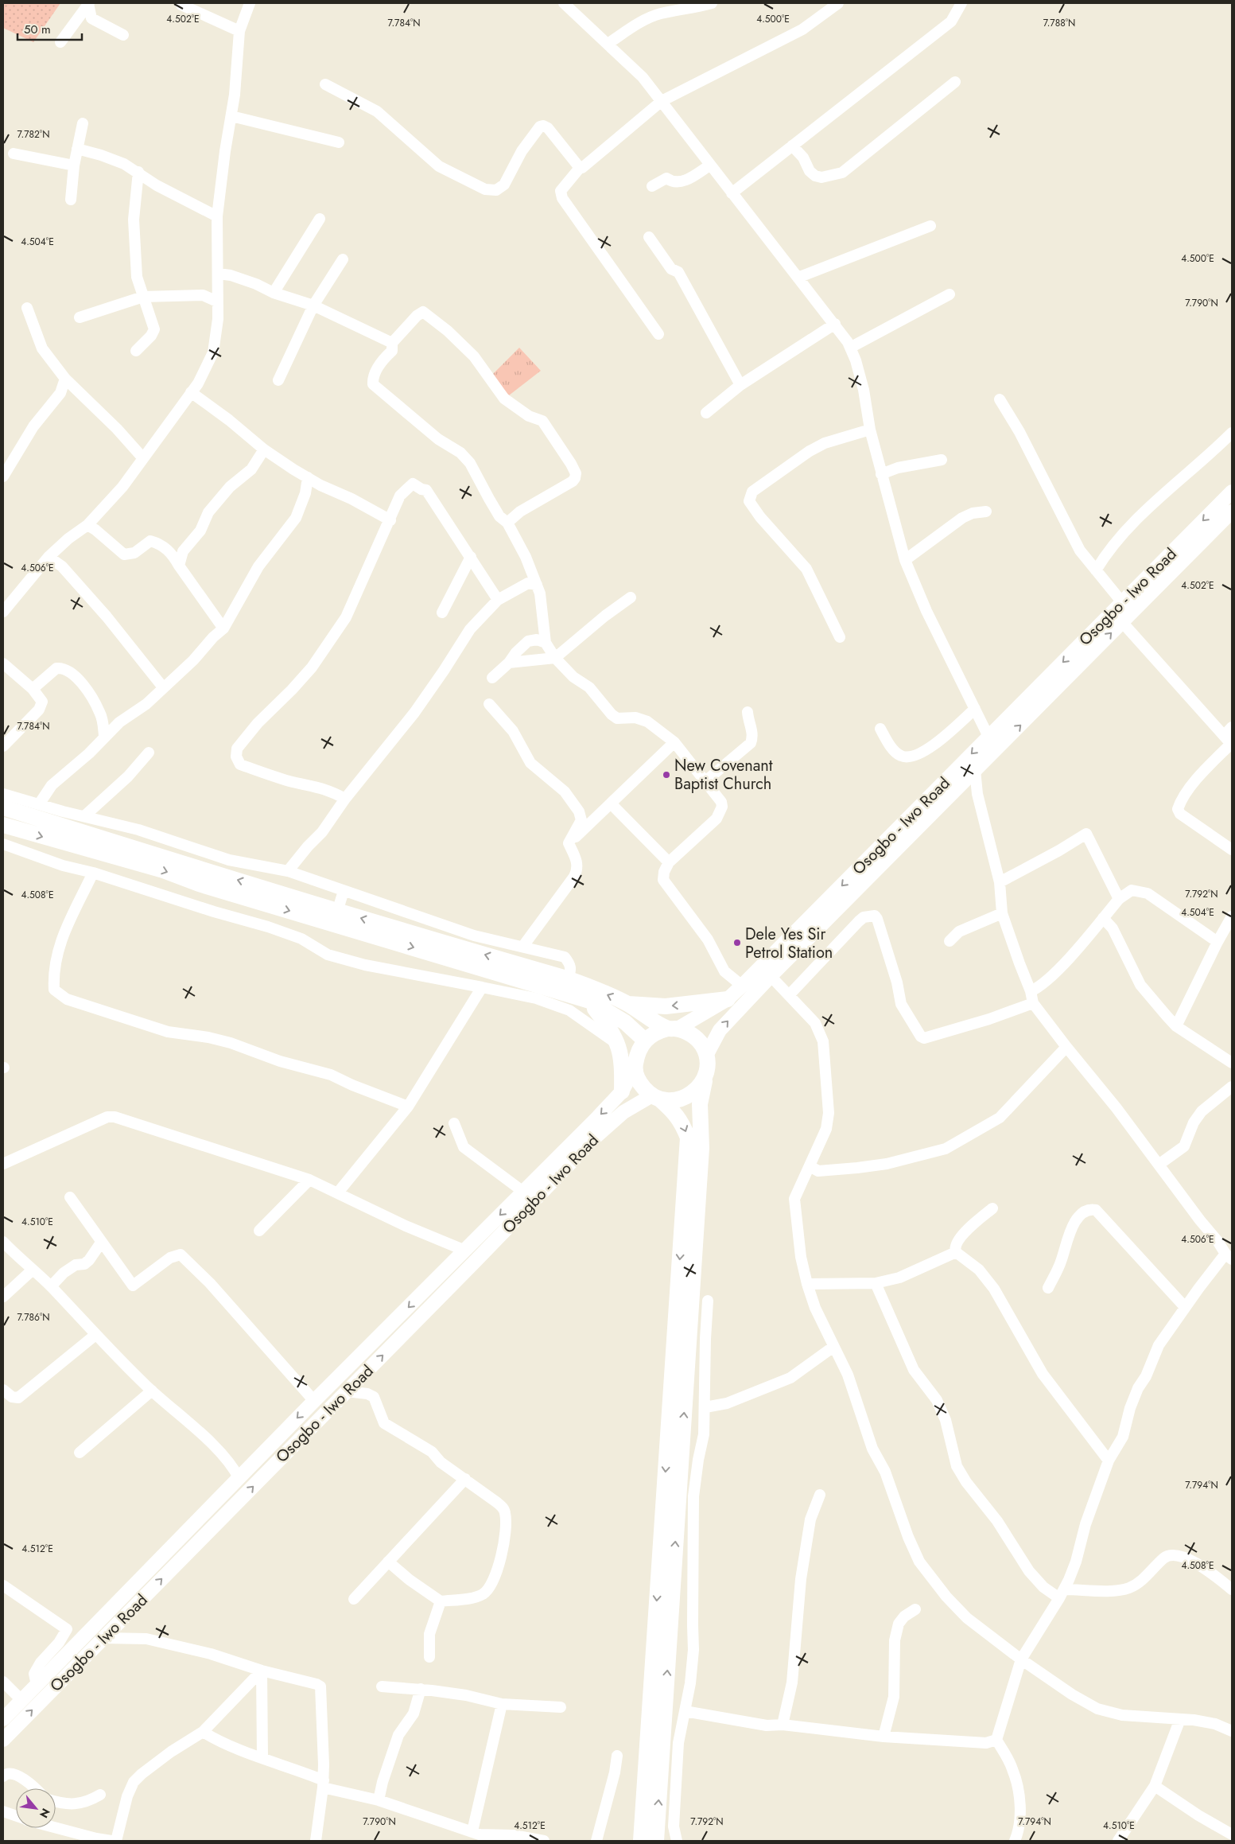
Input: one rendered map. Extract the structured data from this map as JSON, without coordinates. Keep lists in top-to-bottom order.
{
  "streets": {
    "main road": ["Osogbo - Iwo Road"]
  },
  "places": ["New Covenant Baptist Church", "Dele Yes Sir Petrol Station"],
  "scale_bar": "50 m",
  "north": "bottom right",
  "coordinates": [
    "4.502°E",
    "4.500°E",
    "7.784°N",
    "7.788°N",
    "7.782°N",
    "4.504°E",
    "7.790°N",
    "4.506°E",
    "7.792°N",
    "4.508°E",
    "4.510°E",
    "7.786°N",
    "7.794°N",
    "4.512°E"
  ]
}
